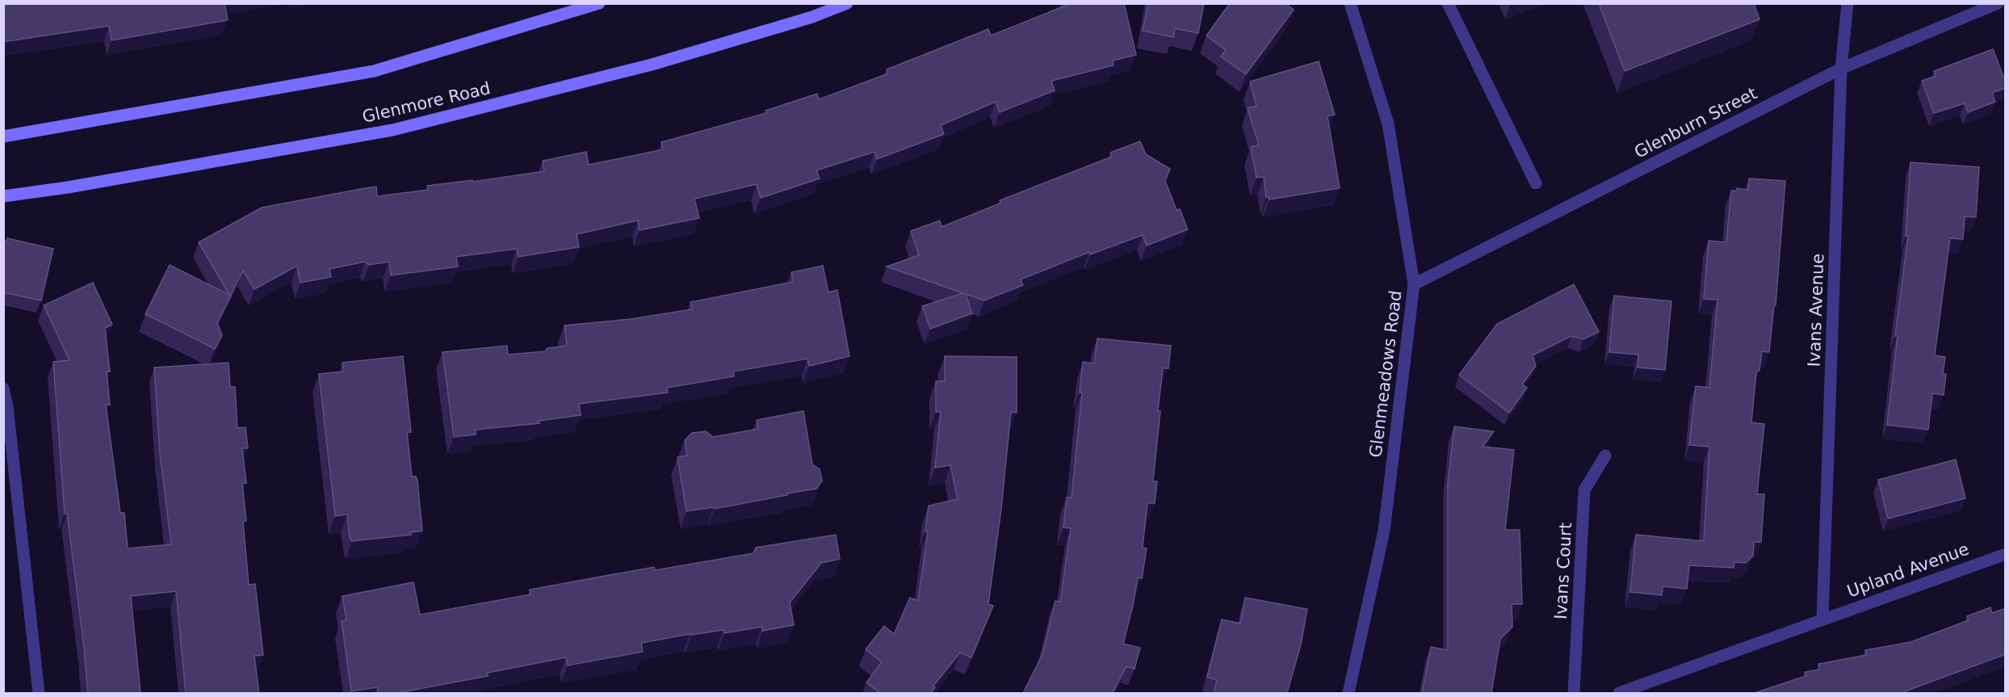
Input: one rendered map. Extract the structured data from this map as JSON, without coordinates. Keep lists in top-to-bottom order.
{
  "streets": {
    "main road": ["Glenmore Road"],
    "street": [
      "Glenburn Street",
      "Ivans Avenue",
      "Glenmeadows Road",
      "Upland Avenue",
      "Ivans Court"
    ]
  },
  "crossings": [
    ["Glenburn Street", "Ivans Avenue"],
    ["Glenburn Street", "Glenmeadows Road"],
    ["Ivans Avenue", "Upland Avenue"]
  ]
}
